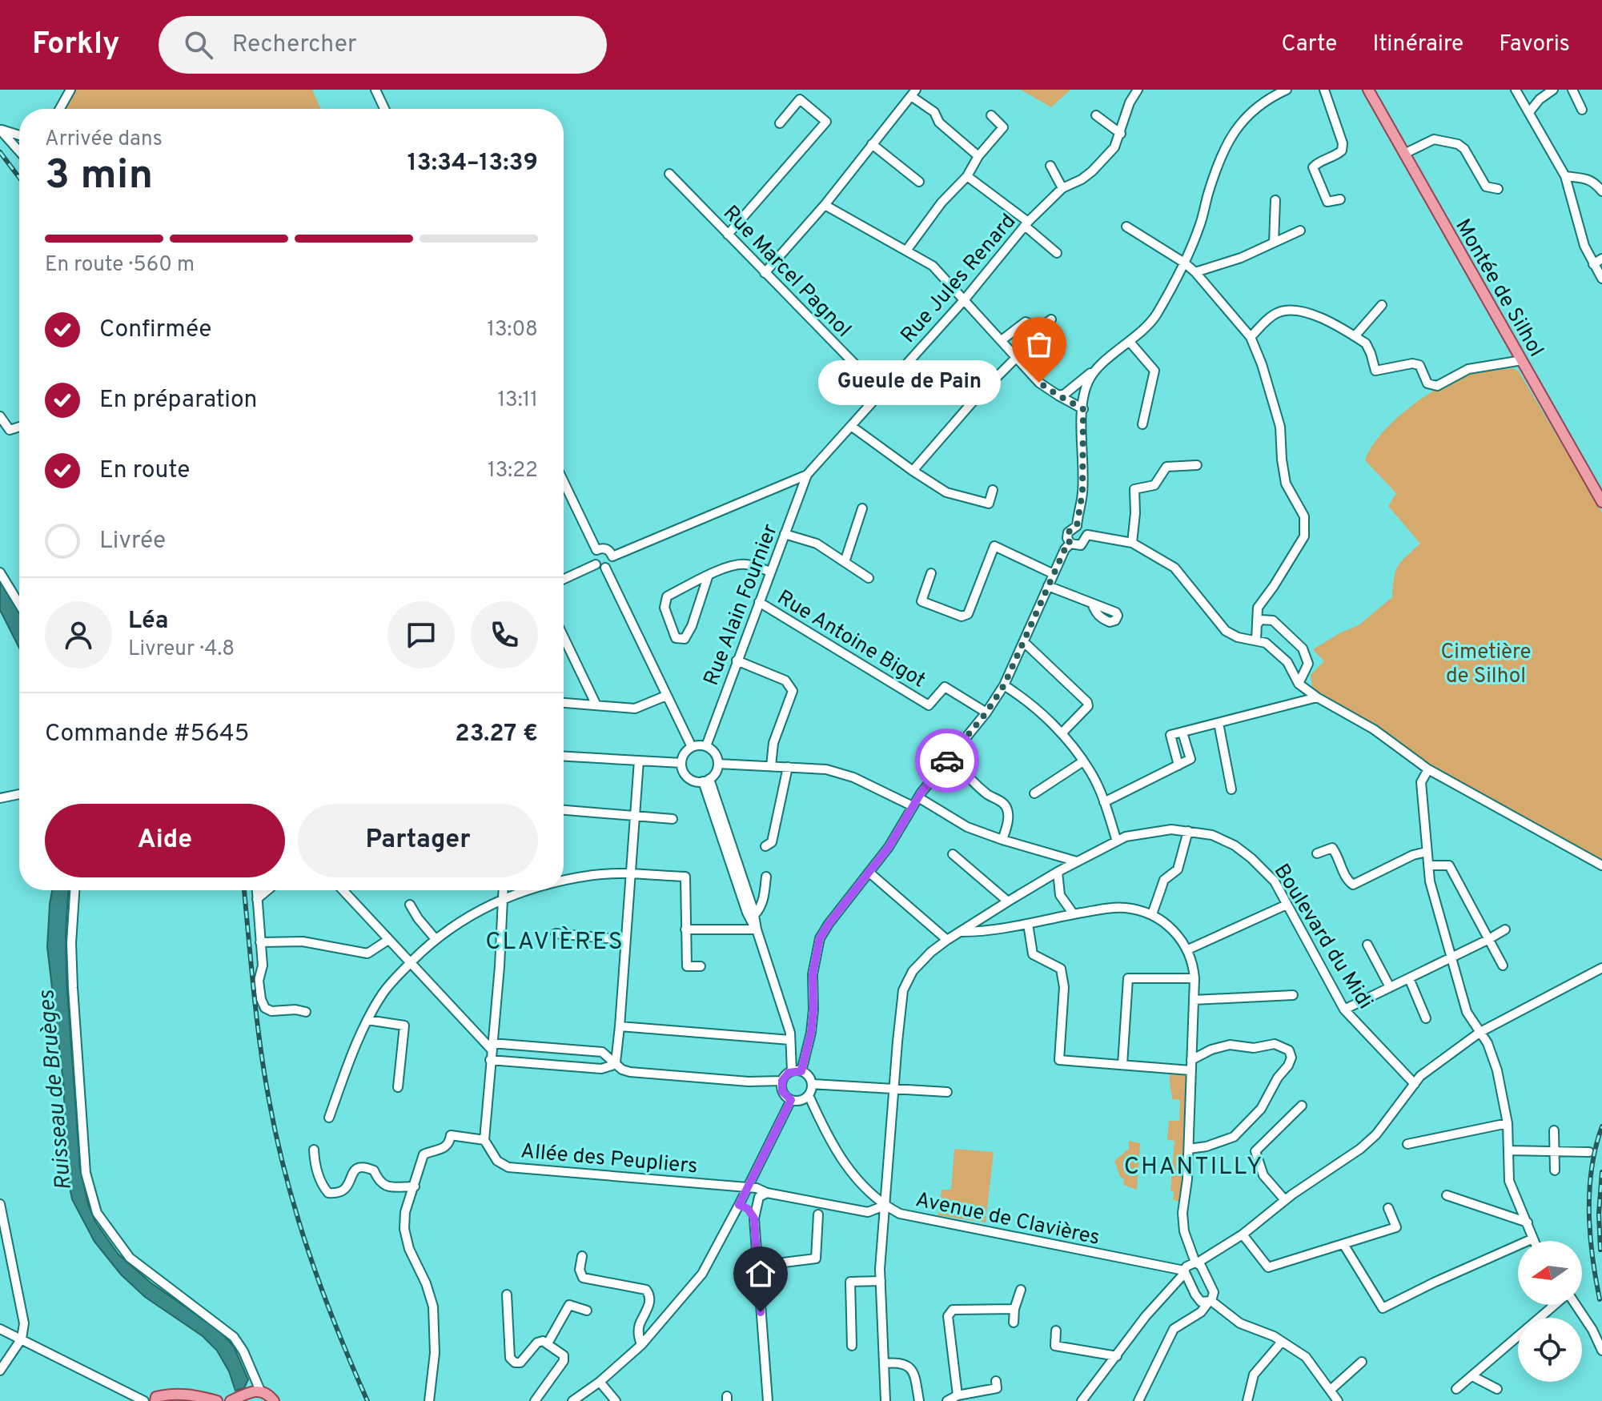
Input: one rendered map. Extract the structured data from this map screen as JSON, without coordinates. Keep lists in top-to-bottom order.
{
  "streets": {
    "main road": ["Montée de Silhol"],
    "street": [
      "Rue Marcel Pagnol",
      "Rue Jules Renard",
      "Rue Alain Fournier",
      "Rue Antoine Bigot",
      "Boulevard du Midi",
      "Allée des Peupliers",
      "Avenue de Clavières"
    ]
  },
  "crossings": [
    ["Rue Marcel Pagnol", "Rue Jules Renard"],
    ["Rue Jules Renard", "Rue Alain Fournier"],
    ["Rue Alain Fournier", "Rue Antoine Bigot"],
    ["Boulevard du Midi", "Allée des Peupliers"],
    ["Boulevard du Midi", "Avenue de Clavières"],
    ["Allée des Peupliers", "Avenue de Clavières"]
  ],
  "districts": ["CLAVIÈRES", "CHANTILLY"],
  "water": ["Ruisseau de Bruèges"],
  "parks": ["Cimetière de Silhol"],
  "places": ["Gueule de Pain"],
  "north": "left",
  "page": {
    "header": "Forkly",
    "search": "Rechercher",
    "nav": ["Carte", "Itinéraire", "Favoris"],
    "heading": ["3 min", "Arrivée dans", "13:34–13:39"],
    "panel": [
      "Léa",
      "Livreur · 4.8",
      "Commande #5645",
      "23.27 €"
    ],
    "bar": "En route · 560 m",
    "list": [
      ["Confirmée", "13:08"],
      ["En préparation", "13:11"],
      ["En route", "13:22"],
      "Livrée"
    ],
    "bubble": "Gueule de Pain",
    "buttons": ["Aide", "Partager"]
  }
}
